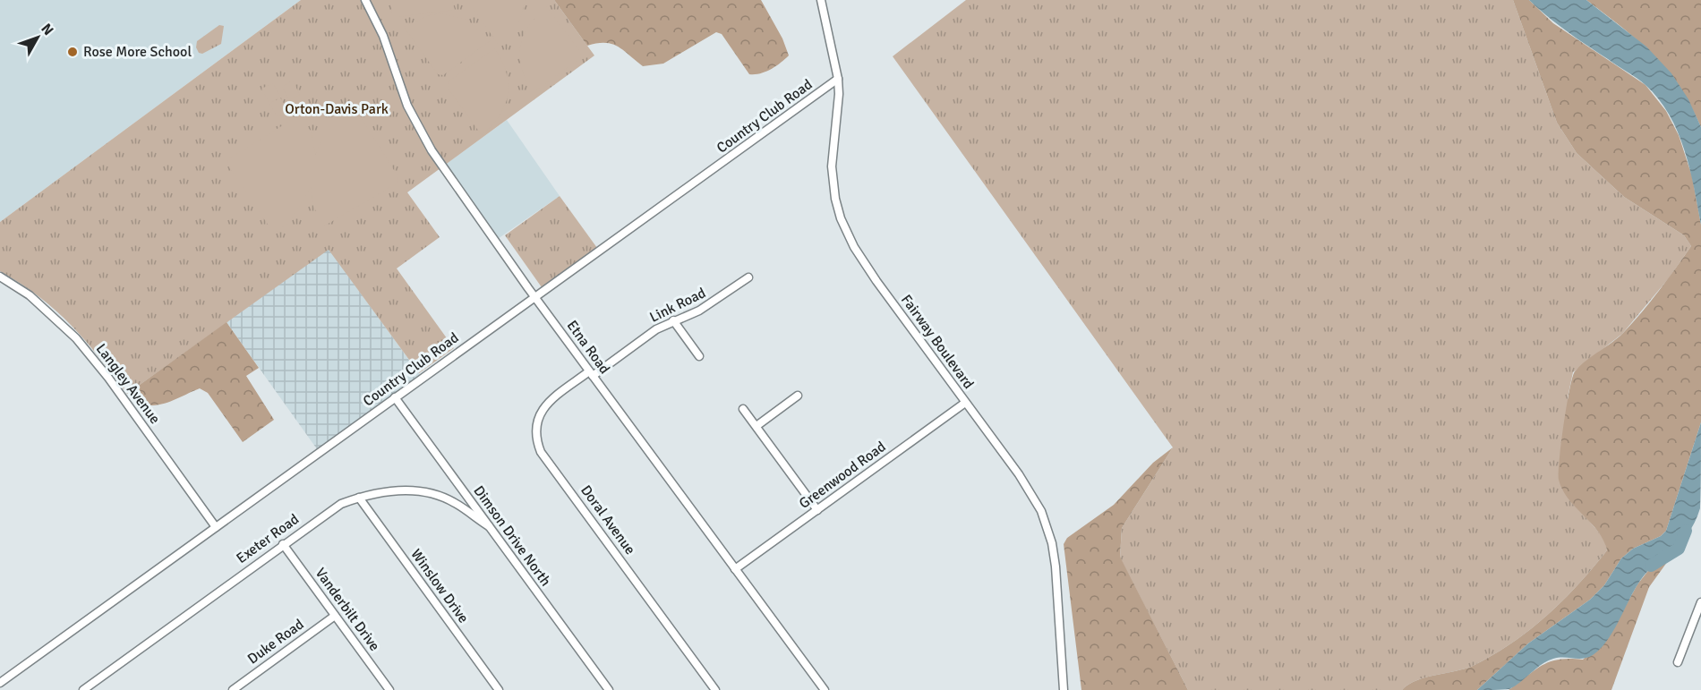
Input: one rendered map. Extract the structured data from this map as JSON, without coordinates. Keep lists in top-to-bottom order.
{
  "streets": {
    "street": [
      "Country Club Road",
      "Link Road",
      "Fairway Boulevard",
      "Etna Road",
      "Langley Avenue",
      "Greenwood Road",
      "Doral Avenue",
      "Dimson Drive North",
      "Exeter Road",
      "Winslow Drive",
      "Vanderbilt Drive",
      "Duke Road"
    ]
  },
  "crossings": [
    ["Country Club Road", "Fairway Boulevard"],
    ["Country Club Road", "Etna Road"],
    ["Country Club Road", "Langley Avenue"],
    ["Country Club Road", "Dimson Drive North"],
    ["Link Road", "Etna Road"],
    ["Link Road", "Doral Avenue"],
    ["Fairway Boulevard", "Greenwood Road"],
    ["Etna Road", "Greenwood Road"],
    ["Etna Road", "Doral Avenue"],
    ["Dimson Drive North", "Exeter Road"],
    ["Exeter Road", "Winslow Drive"],
    ["Exeter Road", "Vanderbilt Drive"],
    ["Vanderbilt Drive", "Duke Road"]
  ],
  "parks": ["Orton-Davis Park"],
  "places": ["Rose More School"],
  "north": "top right"
}
